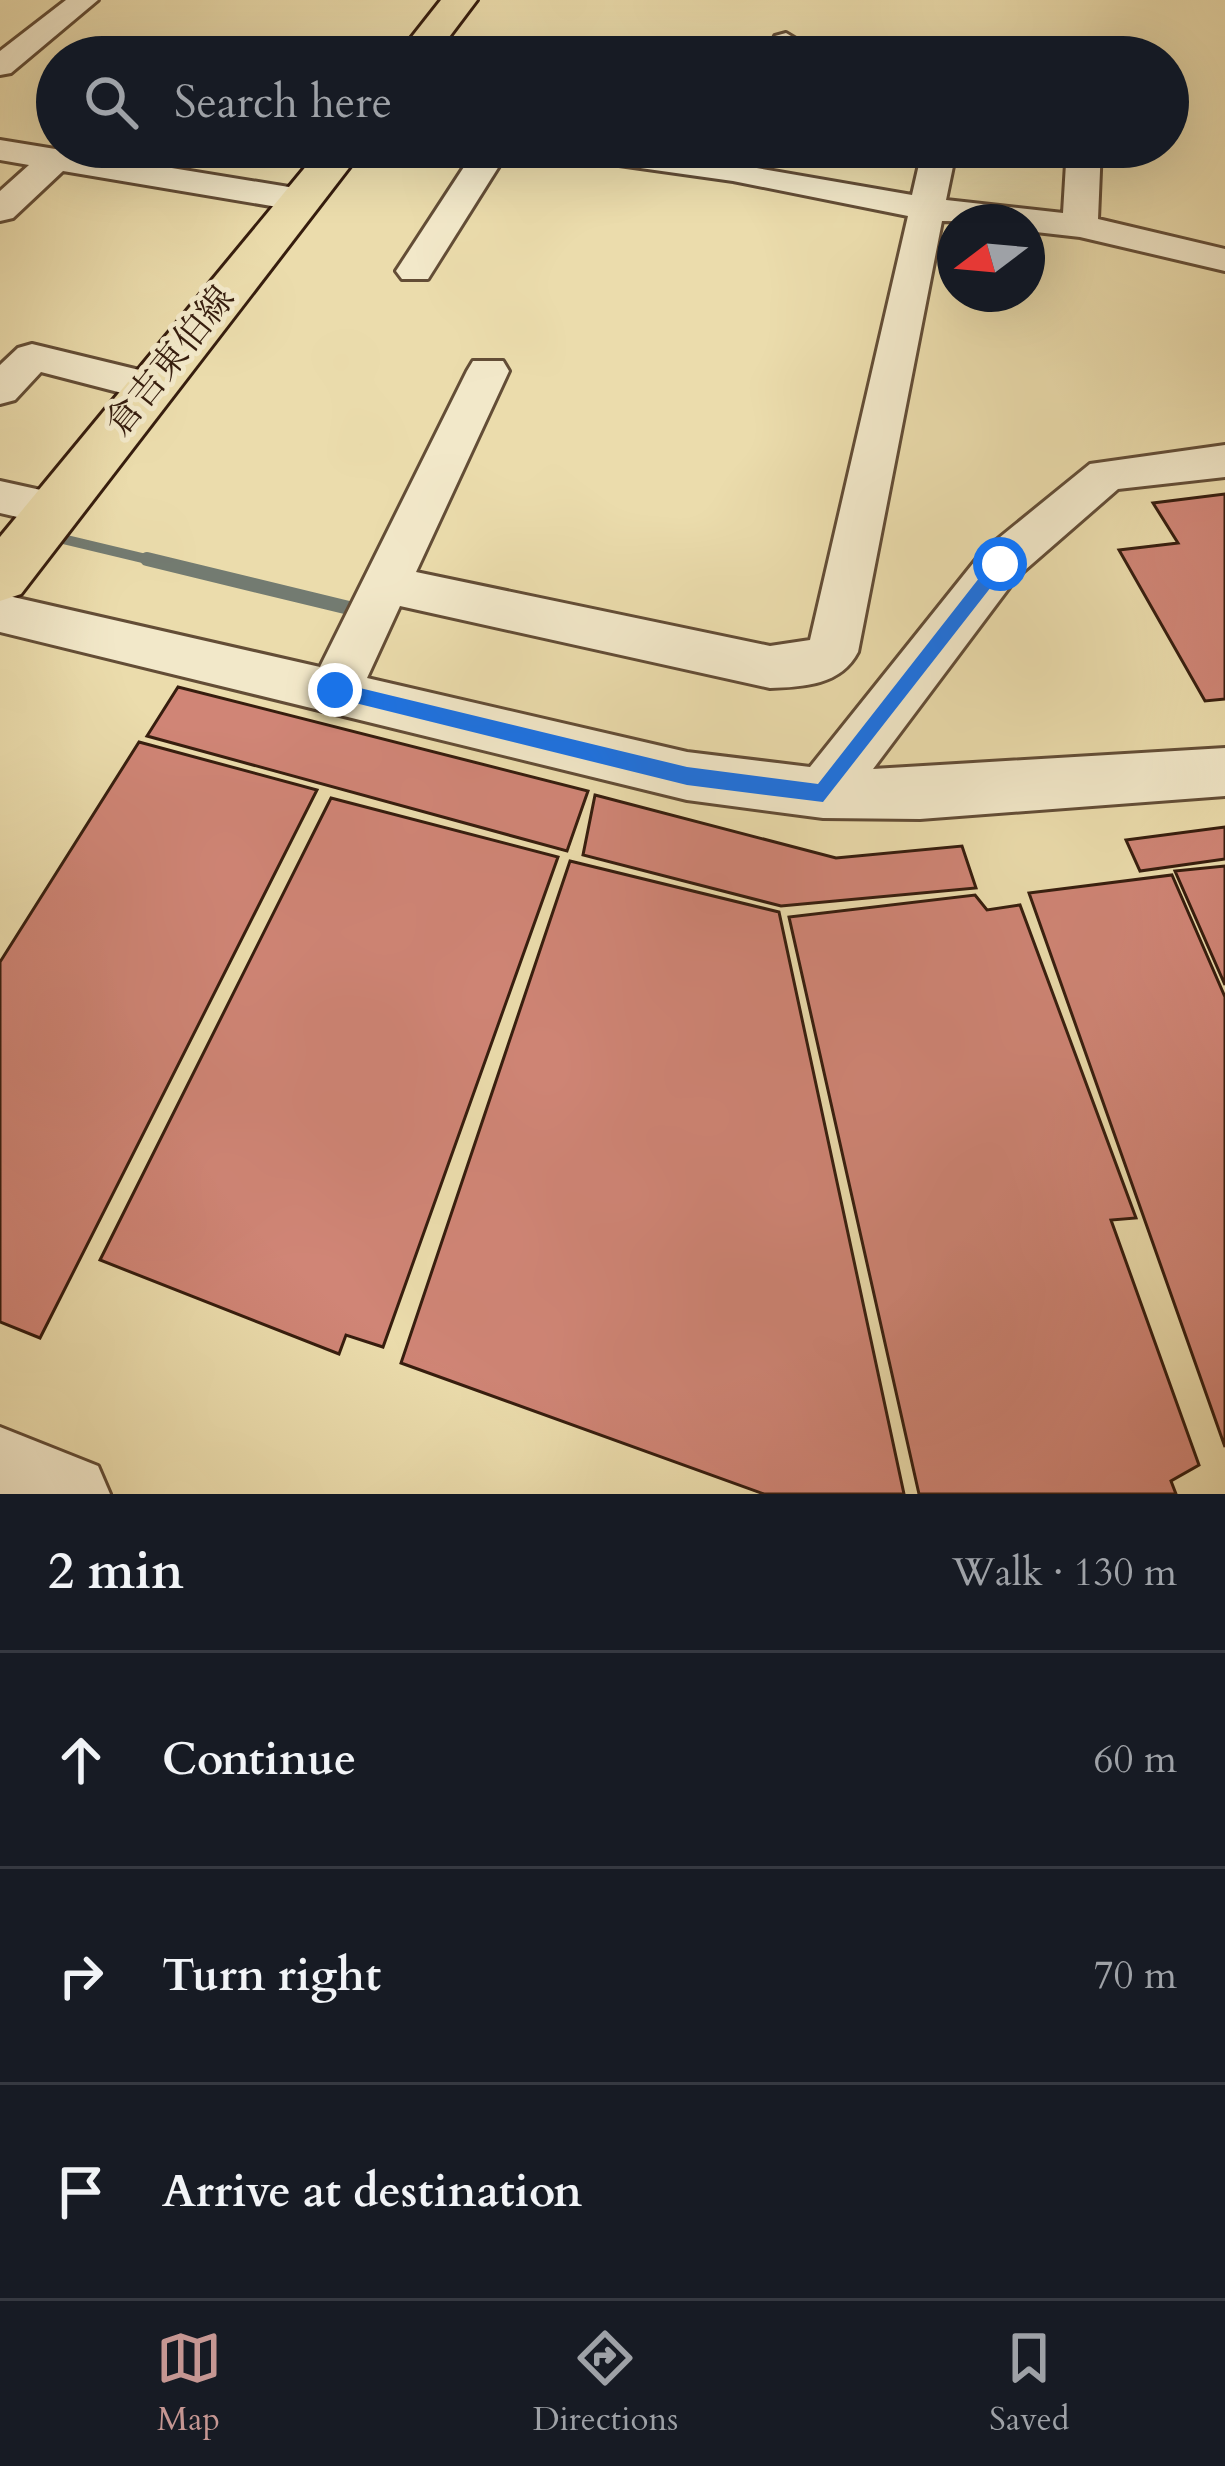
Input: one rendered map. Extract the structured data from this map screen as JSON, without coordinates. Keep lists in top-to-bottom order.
{
  "streets": {
    "main road": ["倉吉東伯線"]
  },
  "north": "left",
  "page": {
    "search": "Search here",
    "heading": ["2 min", "Walk · 130 m"],
    "list": [
      ["Continue", "60 m"],
      ["Turn right", "70 m"],
      "Arrive at destination"
    ],
    "nav": ["Map", "Directions", "Saved"]
  }
}
